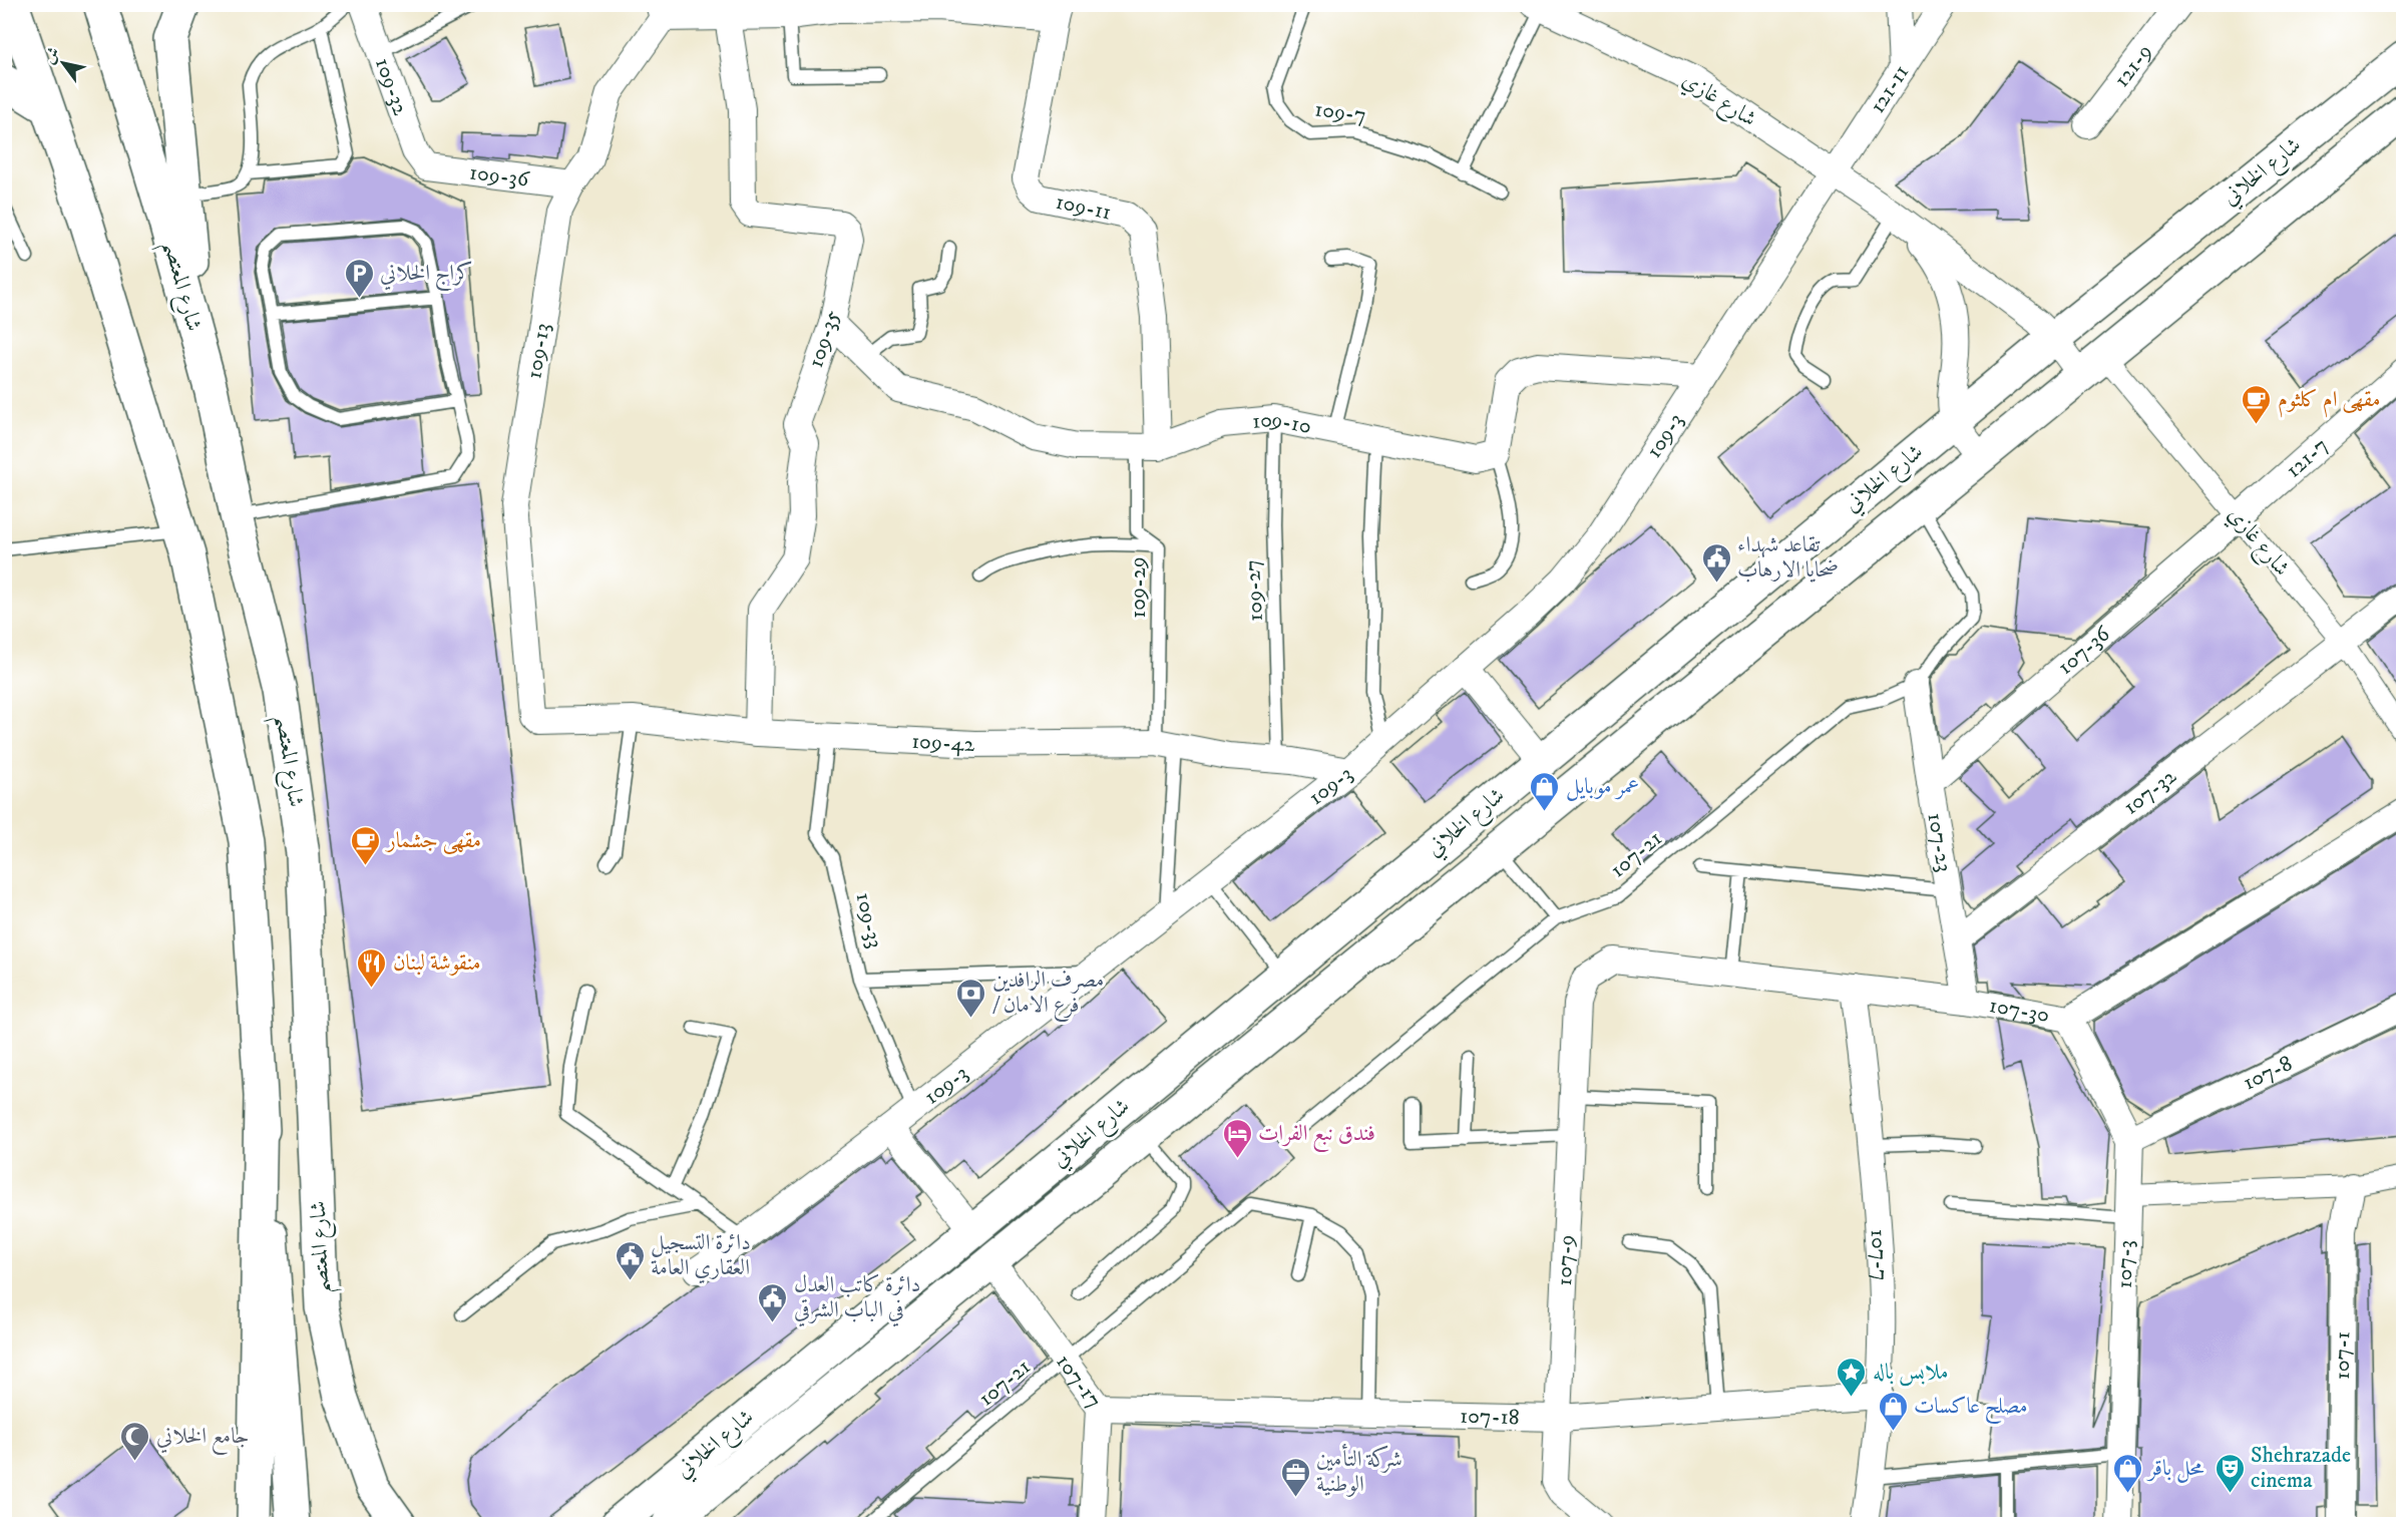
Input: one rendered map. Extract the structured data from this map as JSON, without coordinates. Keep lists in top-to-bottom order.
{
  "streets": {
    "main road": ["شارع الخلاني", "شارع المعتصم"],
    "street": [
      "121-9",
      "109-32",
      "121-11",
      "شارع غازي",
      "109-36",
      "109-11",
      "109-35",
      "109-13",
      "109-10",
      "109-3",
      "121-7",
      "107-36",
      "109-42",
      "107-32",
      "107-23",
      "107-30",
      "107-8",
      "107-7",
      "107-9",
      "107-3",
      "107-1",
      "107-17",
      "107-18"
    ],
    "lane": [
      "109-7",
      "109-29",
      "109-27",
      "107-21",
      "109-33"
    ]
  },
  "crossings": [
    ["109-32", "109-36"],
    ["121-11", "شارع غازي"],
    ["121-11", "109-3"],
    ["شارع غازي", "شارع الخلاني"],
    ["شارع غازي", "109-3"],
    ["شارع غازي", "121-7"],
    ["شارع غازي", "107-36"],
    ["شارع غازي", "107-32"],
    ["شارع الخلاني", "107-17"],
    ["109-36", "109-13"],
    ["109-11", "109-10"],
    ["109-11", "109-29"],
    ["109-35", "109-10"],
    ["109-35", "109-42"],
    ["109-13", "109-42"],
    ["109-10", "109-29"],
    ["109-10", "109-27"],
    ["109-3", "109-29"],
    ["109-3", "109-42"],
    ["109-3", "109-33"],
    ["121-7", "107-36"],
    ["109-29", "109-42"],
    ["109-27", "109-42"],
    ["107-36", "107-23"],
    ["109-42", "109-33"],
    ["107-32", "107-23"],
    ["107-23", "107-21"],
    ["107-23", "107-30"],
    ["107-21", "107-17"],
    ["107-30", "107-7"],
    ["107-30", "107-9"],
    ["107-30", "107-3"],
    ["107-8", "107-3"],
    ["107-7", "107-18"],
    ["107-9", "107-18"],
    ["107-17", "107-18"]
  ],
  "places": {
    "parking": ["كراج الخلاني"],
    "cafe": ["مقهى ام كلثوم", "مقهى جشمار"],
    "public building": ["تقاعد شهداء ضحايا الارهاب", "دائرة التسجيل العقاري العامة", "دائرة كاتب العدل في الباب الشرقي"],
    "shop": ["عمر موبايل", "مصلح عاكسات", "محل باقر"],
    "restaurant": ["منقوشة لبنان"],
    "bank": ["مصرف الرافدين / فرع الامان"],
    "hotel": ["فندق نبع الفرات"],
    "place": ["ملابس باله"],
    "mosque": ["جامع الخلاني"],
    "theatre": ["Shehrazade cinema"],
    "office": ["شركة التأمين الوطنية"]
  },
  "north": "top left"
}
